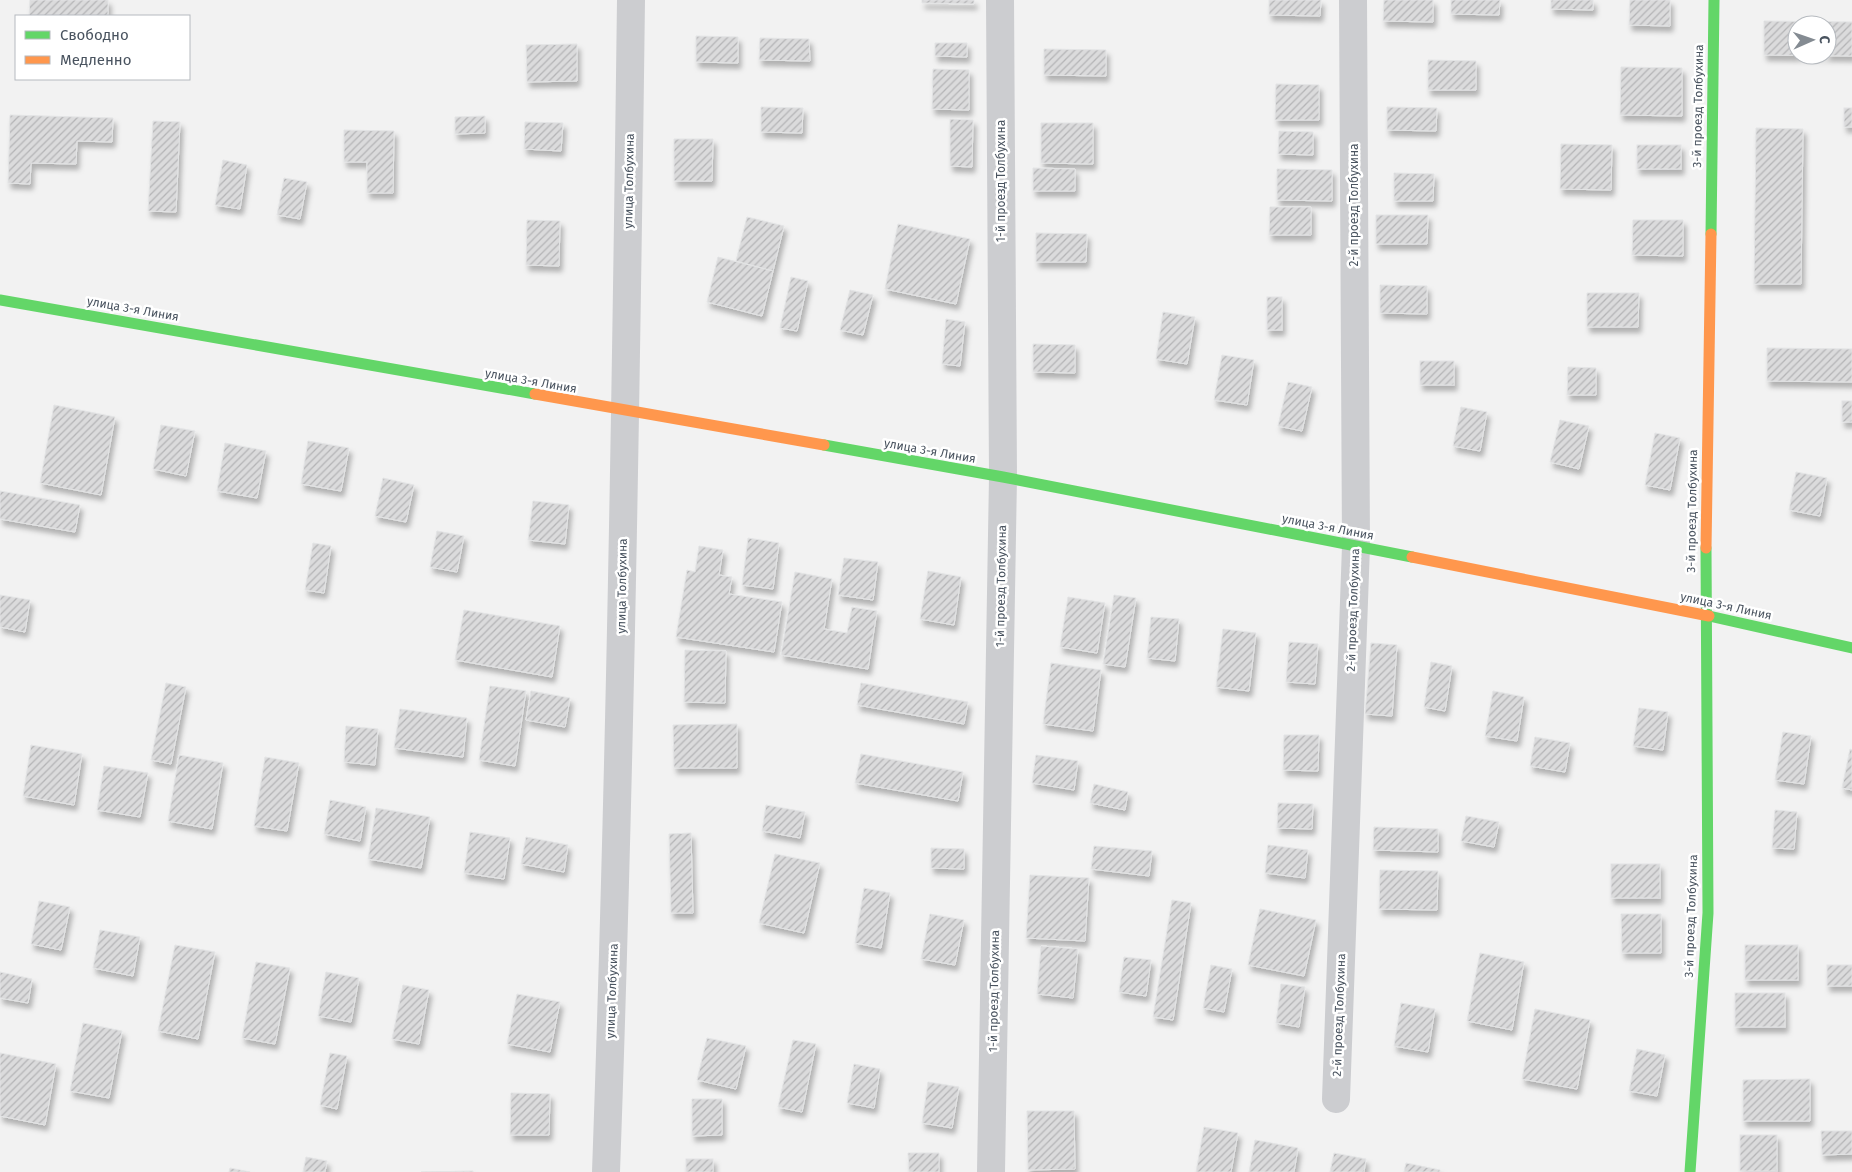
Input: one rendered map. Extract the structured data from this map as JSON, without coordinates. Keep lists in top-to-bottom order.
{
  "streets": {
    "street": [
      "3-й проезд Толбухина",
      "улица Толбухина",
      "1-й проезд Толбухина",
      "2-й проезд Толбухина",
      "улица 3-я Линия"
    ]
  },
  "crossings": [
    ["3-й проезд Толбухина", "улица 3-я Линия"],
    ["улица Толбухина", "улица 3-я Линия"],
    ["1-й проезд Толбухина", "улица 3-я Линия"],
    ["2-й проезд Толбухина", "улица 3-я Линия"]
  ],
  "legend": ["Свободно", "Медленно"],
  "north": "right"
}
